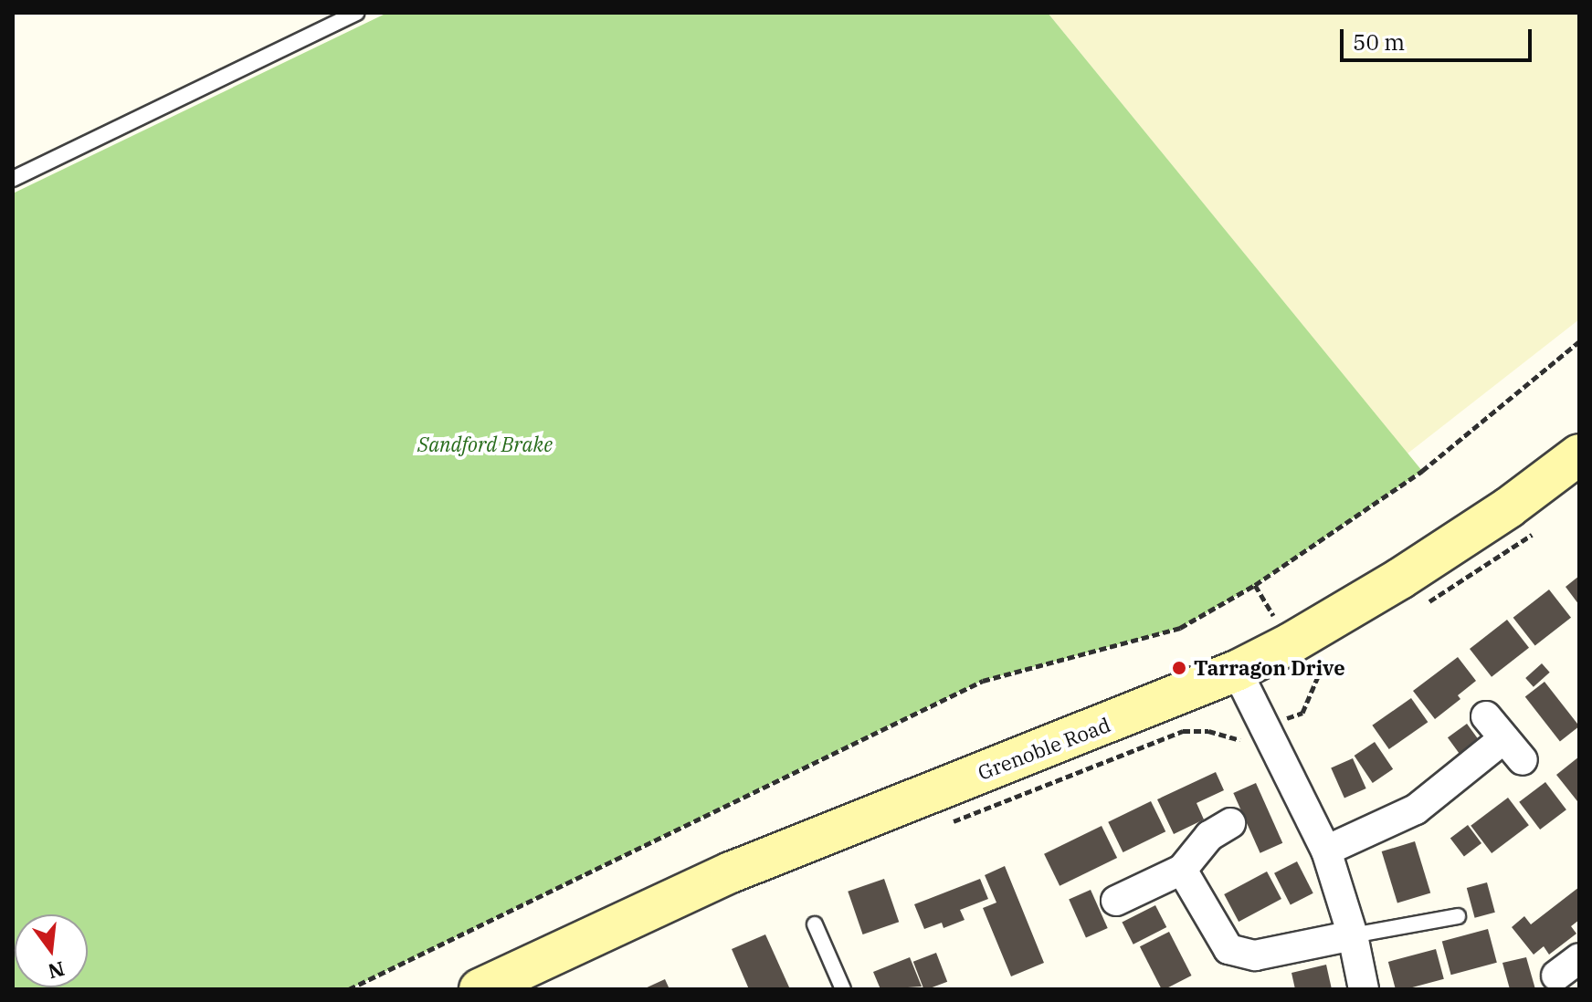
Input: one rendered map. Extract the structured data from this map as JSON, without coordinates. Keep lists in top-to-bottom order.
{
  "streets": {
    "street": ["Grenoble Road"]
  },
  "parks": ["Sandford Brake"],
  "places": ["Tarragon Drive"],
  "scale_bar": "50 m",
  "north": "bottom"
}
